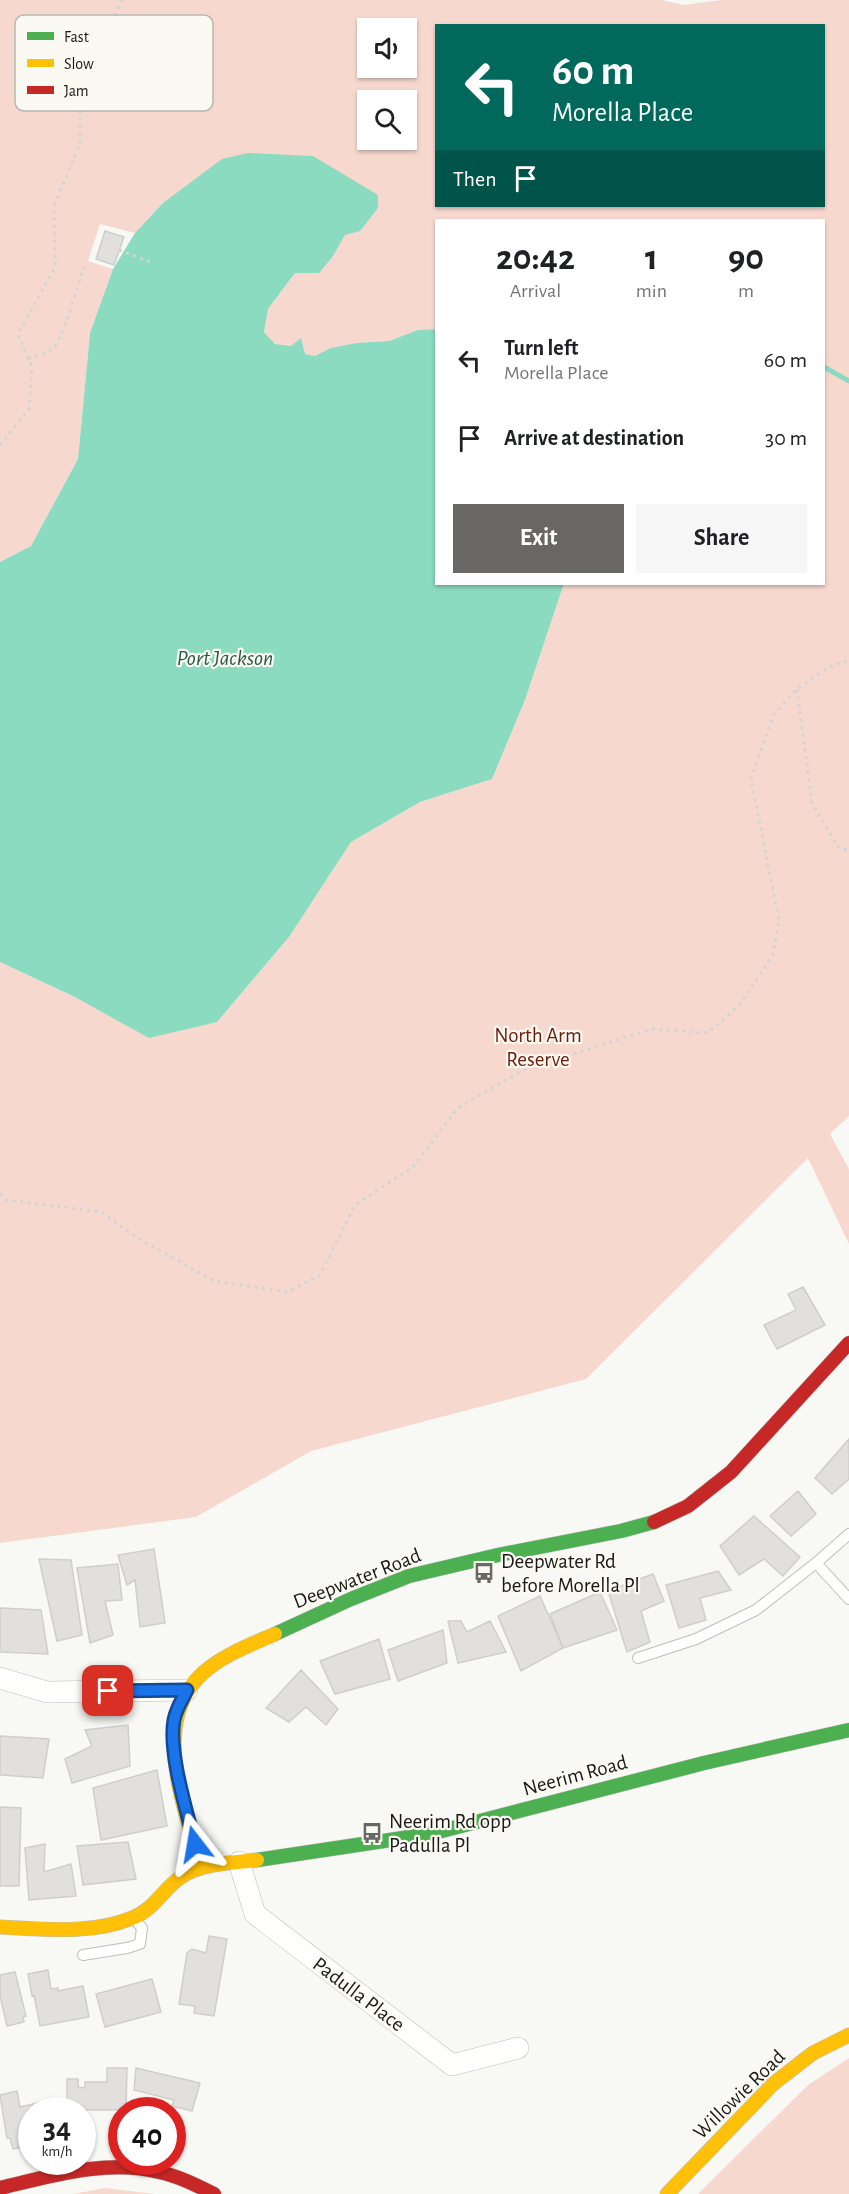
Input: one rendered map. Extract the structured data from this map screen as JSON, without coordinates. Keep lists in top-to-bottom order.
{
  "streets": {
    "street": [
      "Deepwater Road",
      "Neerim Road",
      "Padulla Place",
      "Willowie Road"
    ]
  },
  "crossings": [
    ["Deepwater Road", "Neerim Road"],
    ["Neerim Road", "Padulla Place"]
  ],
  "water": ["Port Jackson"],
  "parks": ["North Arm Reserve"],
  "places": {
    "bus stop": ["Deepwater Rd before Morella Pl", "Neerim Rd opp Padulla Pl"]
  },
  "legend": ["Fast", "Slow", "Jam"],
  "page": {
    "turn": ["60 m", "Morella Place"],
    "then": "Then",
    "eta": [
      "20:42",
      "Arrival",
      "1",
      "min",
      "90",
      "m"
    ],
    "list": [
      {
        "name": "Turn left",
        "note": "Morella Place",
        "value": "60 m"
      },
      {
        "name": "Arrive at destination",
        "value": "30 m"
      }
    ],
    "buttons": ["Exit", "Share"],
    "speed": "34 km/h",
    "limit": "40"
  }
}
